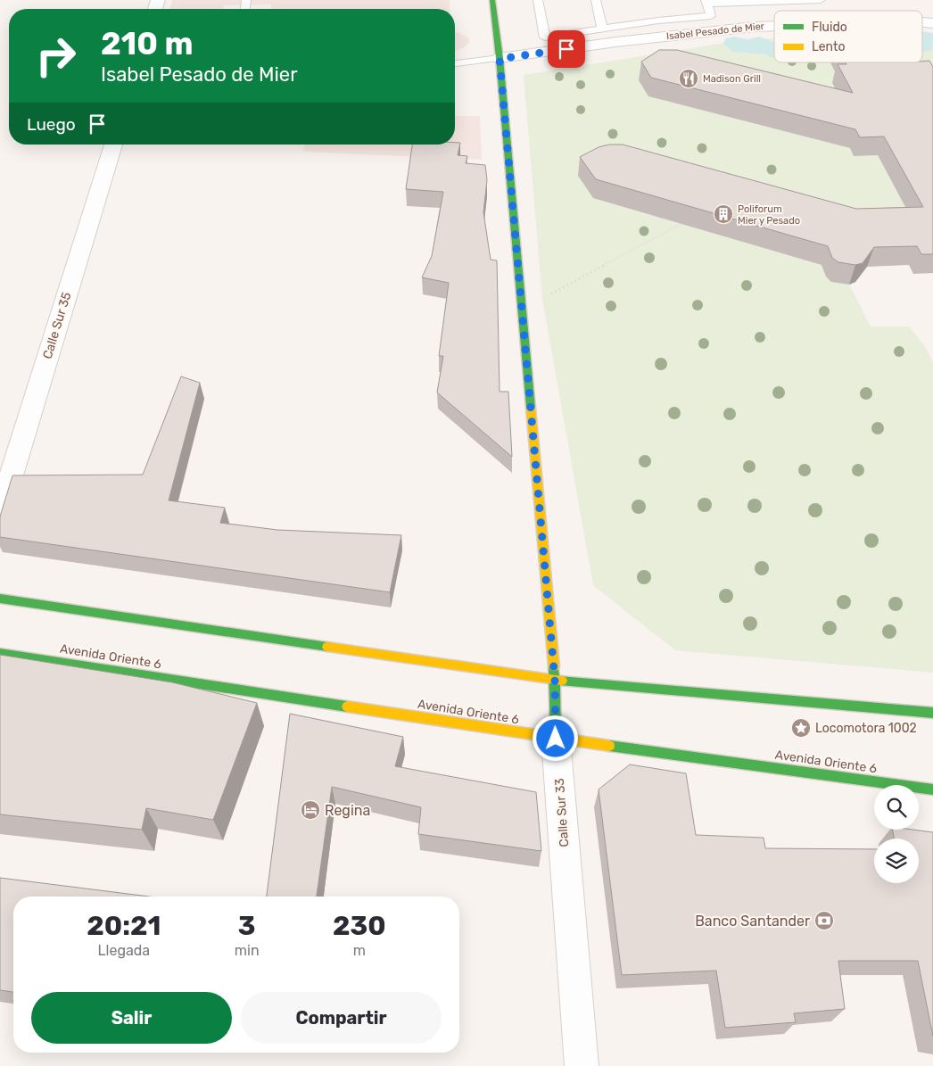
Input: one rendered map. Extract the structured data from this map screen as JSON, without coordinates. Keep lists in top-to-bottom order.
{
  "streets": {
    "main road": ["Avenida Oriente 6", "Calle Sur 33"],
    "street": ["Isabel Pesado de Mier", "Calle Sur 35"]
  },
  "crossings": [
    ["Isabel Pesado de Mier", "Calle Sur 33"],
    ["Avenida Oriente 6", "Calle Sur 33"]
  ],
  "places": {
    "restaurant": ["Madison Grill"],
    "building": ["Poliforum Mier y Pesado"],
    "place": ["Locomotora 1002"],
    "hotel": ["Regina"],
    "bank": ["Banco Santander"]
  },
  "legend": ["Fluido", "Lento"],
  "page": {
    "turn": ["210 m", "Isabel Pesado de Mier"],
    "then": "Luego",
    "eta": [
      "20:21",
      "Llegada",
      "3",
      "min",
      "230",
      "m"
    ],
    "buttons": ["Salir", "Compartir"]
  }
}
